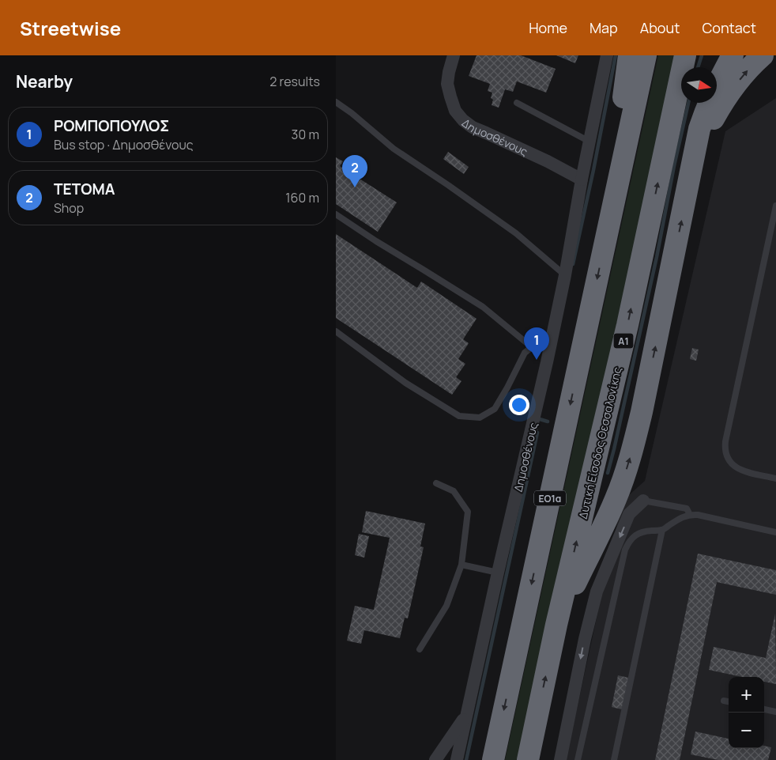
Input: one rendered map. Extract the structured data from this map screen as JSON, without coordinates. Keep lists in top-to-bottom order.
{
  "streets": {
    "highway": ["Α1", "Δυτική Είσοδος Θεσσαλονίκης", "ΕΟ1α"],
    "street": ["Δημοσθένους"]
  },
  "north": "right",
  "page": {
    "header": "Streetwise",
    "nav": [
      "Home",
      "Map",
      "About",
      "Contact"
    ],
    "heading": ["Nearby", "2 results"],
    "list": [
      {
        "mark": "1",
        "name": "ΡΟΜΠΟΠΟΥΛΟΣ",
        "note": "Bus stop · Δημοσθένους",
        "value": "30 m"
      },
      {
        "mark": "2",
        "name": "TETOMA",
        "note": "Shop",
        "value": "160 m"
      }
    ],
    "pins": ["2", "1"],
    "map_buttons": ["+", "−"]
  }
}
